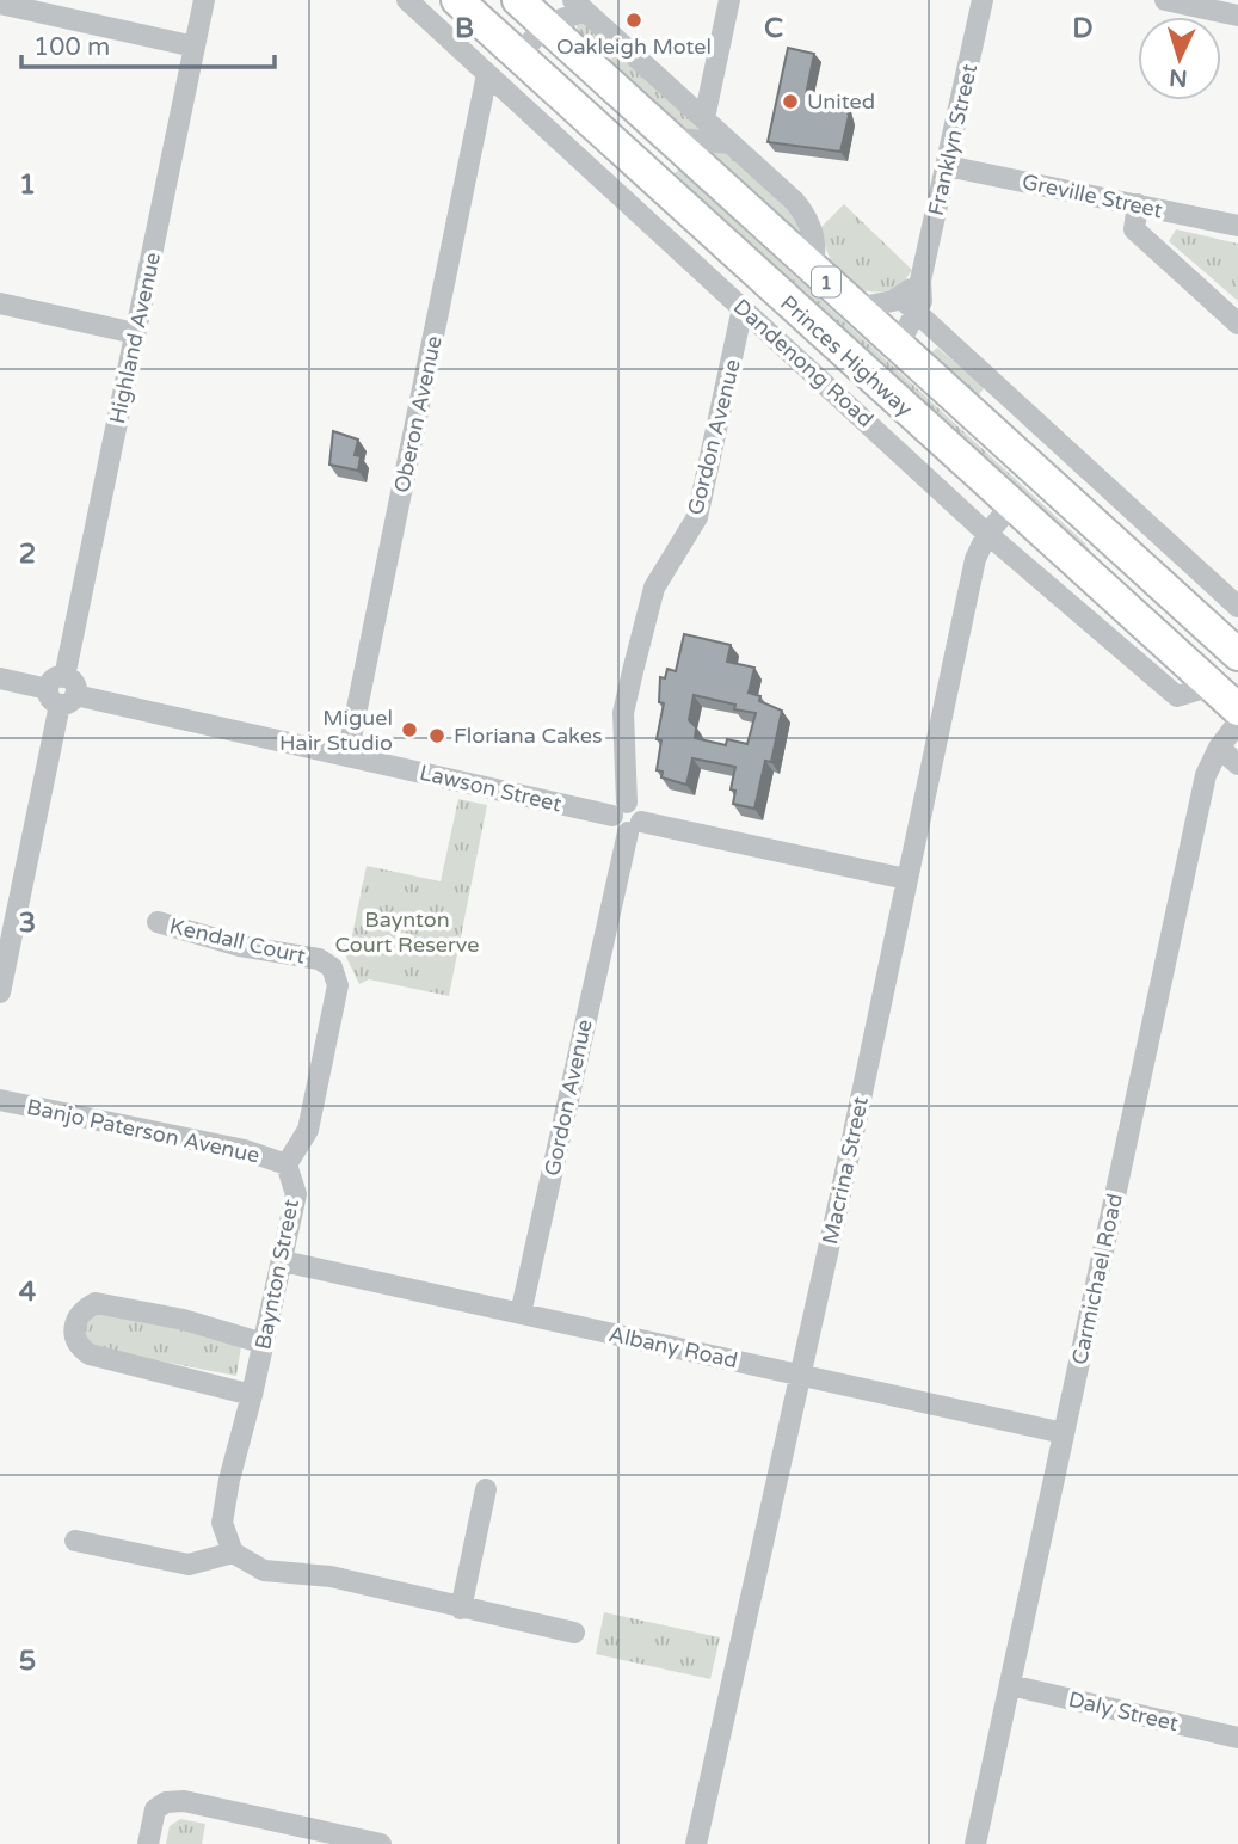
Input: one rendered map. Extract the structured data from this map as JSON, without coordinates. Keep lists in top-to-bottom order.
{
  "streets": {
    "highway": ["1", "Princes Highway"],
    "street": [
      "Franklyn Street",
      "Greville Street",
      "Highland Avenue",
      "Dandenong Road",
      "Oberon Avenue",
      "Gordon Avenue",
      "Lawson Street",
      "Kendall Court",
      "Banjo Paterson Avenue",
      "Macrina Street",
      "Baynton Street",
      "Carmichael Road",
      "Albany Road",
      "Daly Street"
    ]
  },
  "crossings": [
    ["Franklyn Street", "Greville Street"],
    ["Franklyn Street", "Princes Highway"],
    ["Highland Avenue", "Lawson Street"],
    ["Princes Highway", "Dandenong Road"],
    ["Princes Highway", "Macrina Street"],
    ["Dandenong Road", "Oberon Avenue"],
    ["Dandenong Road", "Gordon Avenue"],
    ["Dandenong Road", "Macrina Street"],
    ["Oberon Avenue", "Lawson Street"],
    ["Gordon Avenue", "Lawson Street"],
    ["Gordon Avenue", "Albany Road"],
    ["Lawson Street", "Macrina Street"],
    ["Kendall Court", "Banjo Paterson Avenue"],
    ["Kendall Court", "Baynton Street"],
    ["Banjo Paterson Avenue", "Baynton Street"],
    ["Macrina Street", "Albany Road"],
    ["Baynton Street", "Albany Road"],
    ["Carmichael Road", "Albany Road"],
    ["Carmichael Road", "Daly Street"]
  ],
  "parks": ["Baynton Court Reserve"],
  "places": [
    "Oakleigh Motel",
    "United",
    "Miguel Hair Studio",
    "Floriana Cakes"
  ],
  "scale_bar": "100 m",
  "north": "bottom",
  "grid": {
    "columns": ["B", "C", "D"],
    "rows": [
      "1",
      "2",
      "3",
      "4",
      "5"
    ]
  }
}
